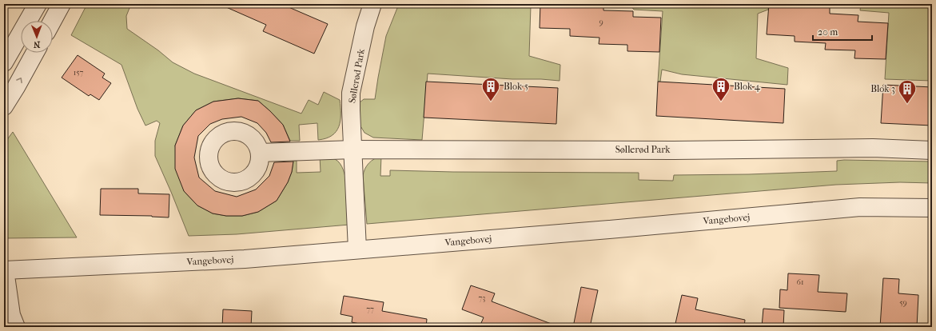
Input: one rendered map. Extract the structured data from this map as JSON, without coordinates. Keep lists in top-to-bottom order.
{
  "streets": {
    "street": ["Søllerød Park", "Vangebovej"]
  },
  "crossings": [
    ["Søllerød Park", "Vangebovej"]
  ],
  "places": {
    "building": ["Blok 5", "Blok 4", "Blok 3"]
  },
  "house_numbers": [
    "9",
    "157",
    "61",
    "73",
    "59",
    "77"
  ],
  "scale_bar": "20 m",
  "north": "bottom"
}
